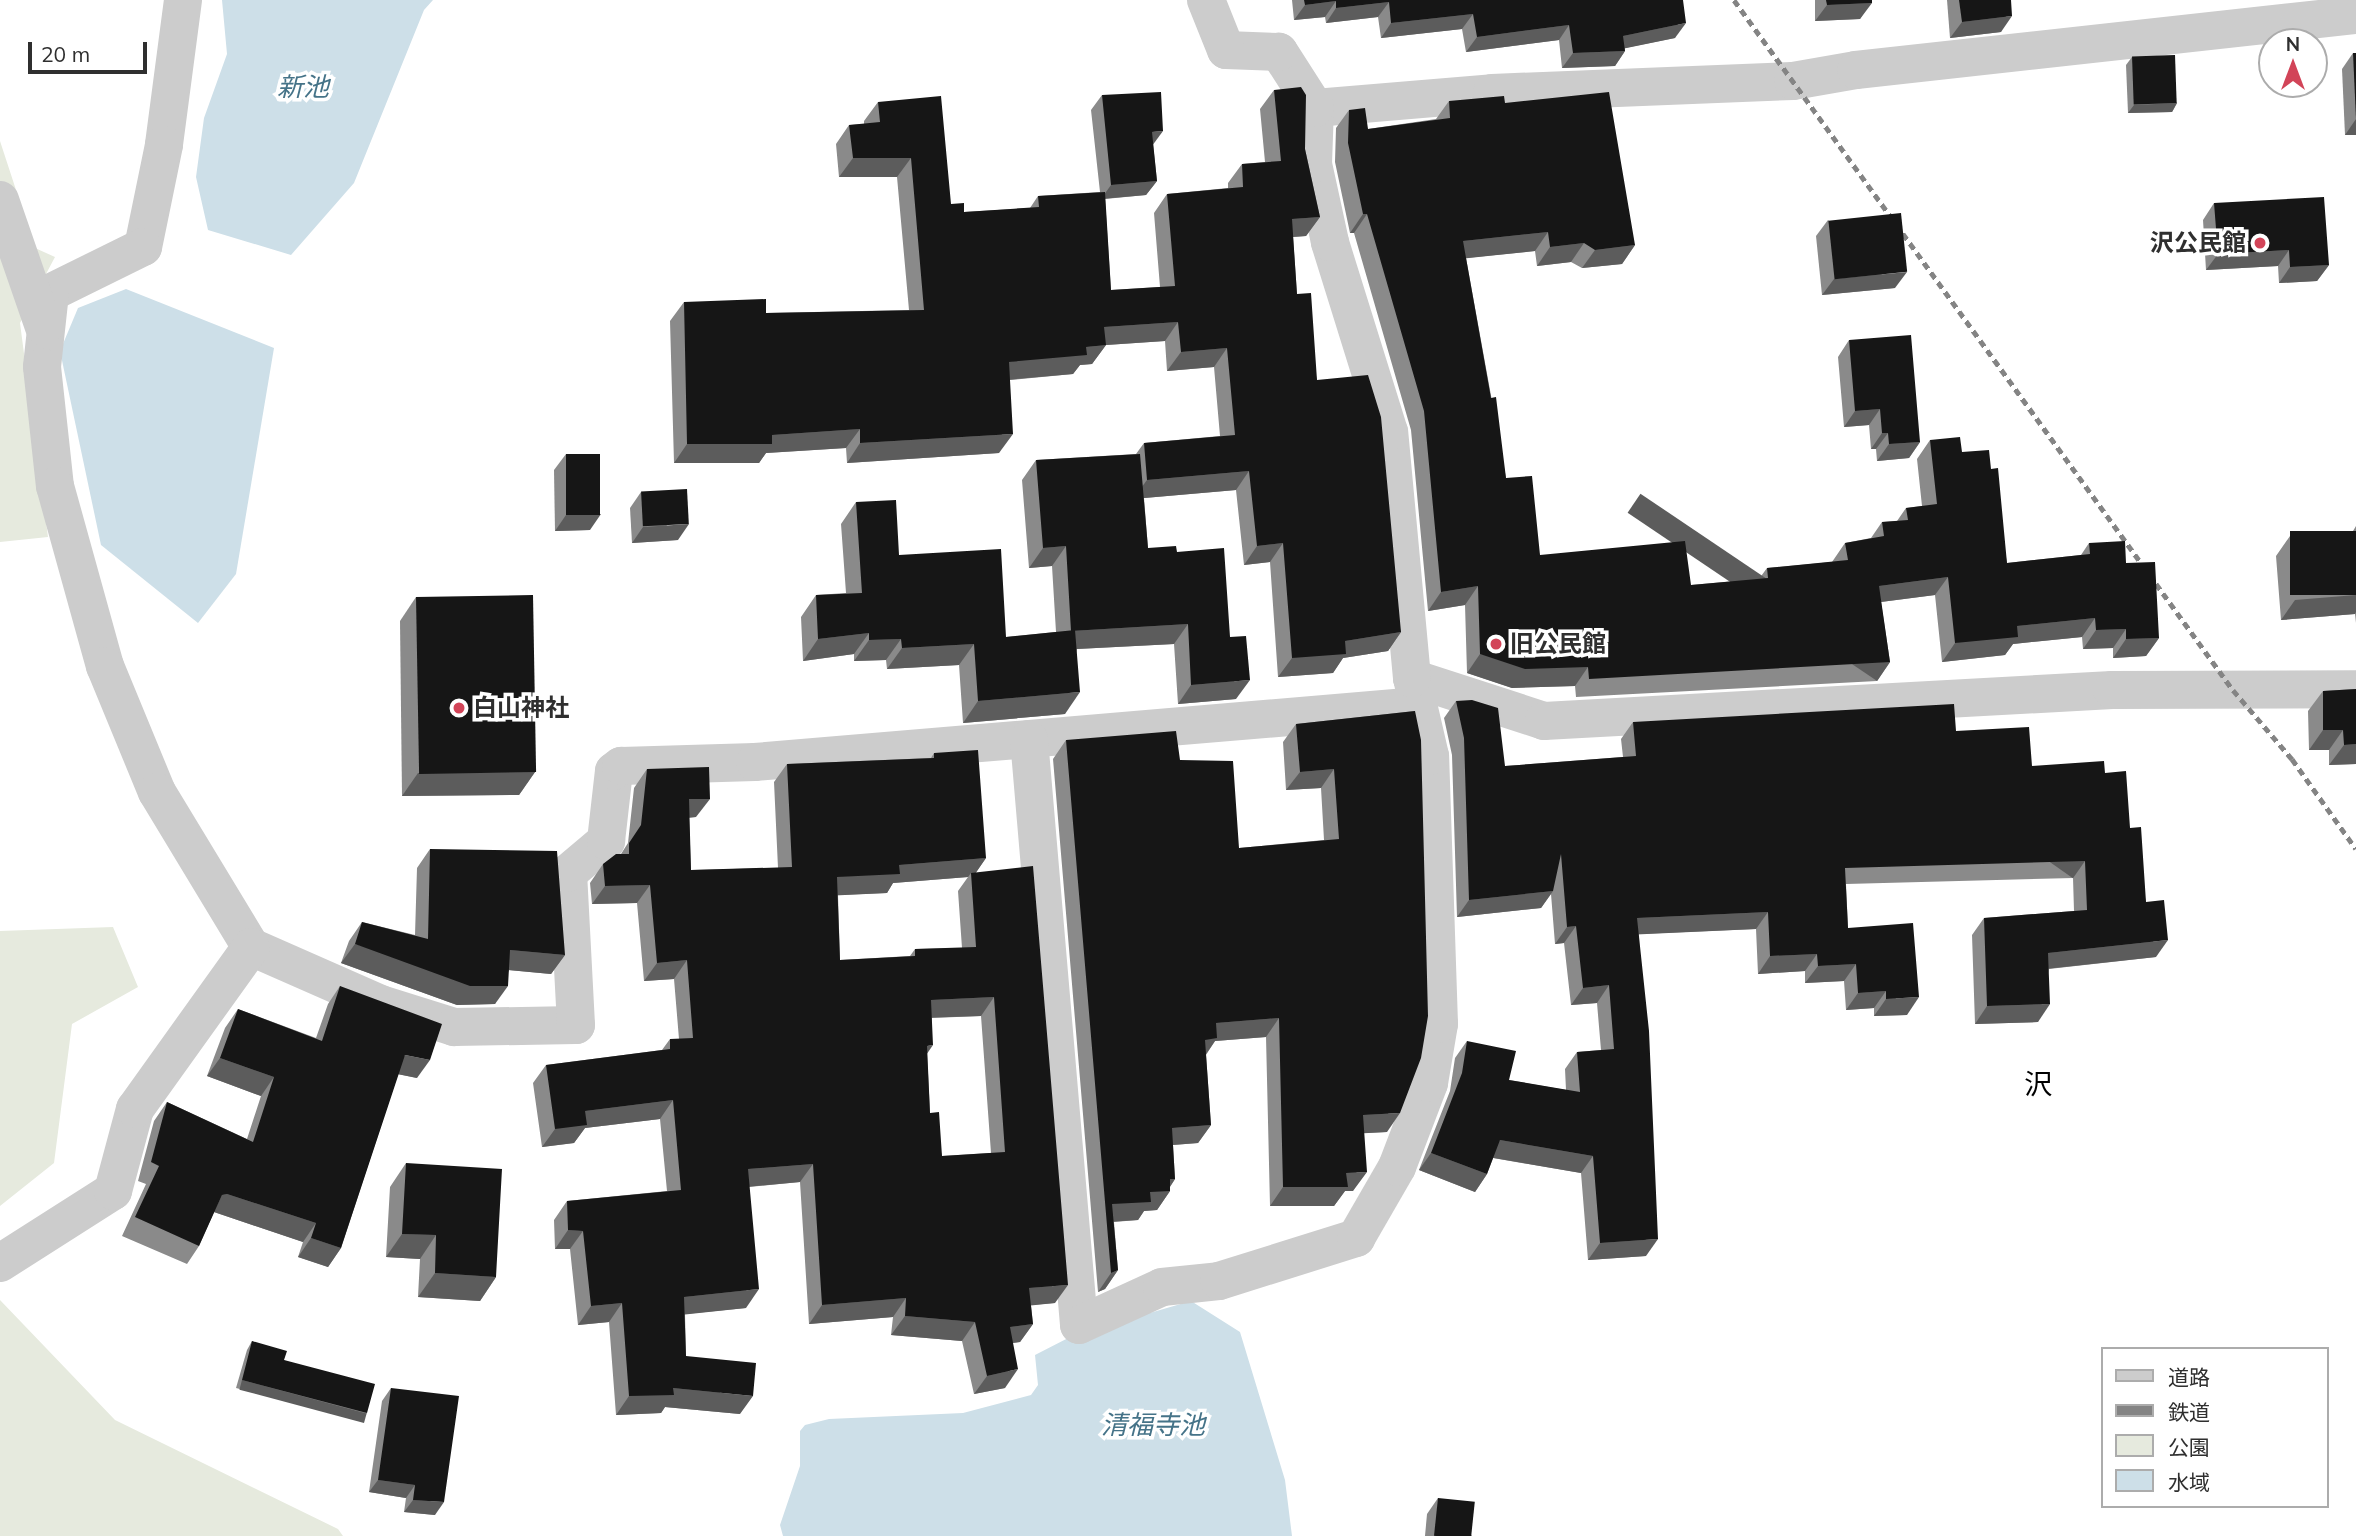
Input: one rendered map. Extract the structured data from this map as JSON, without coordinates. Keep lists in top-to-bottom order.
{
  "districts": ["沢"],
  "water": ["新池", "清福寺池"],
  "places": ["沢公民館", "旧公民館", "白山神社"],
  "legend": [
    "道路",
    "鉄道",
    "公園",
    "水域"
  ],
  "scale_bar": "20 m",
  "north": "top"
}
